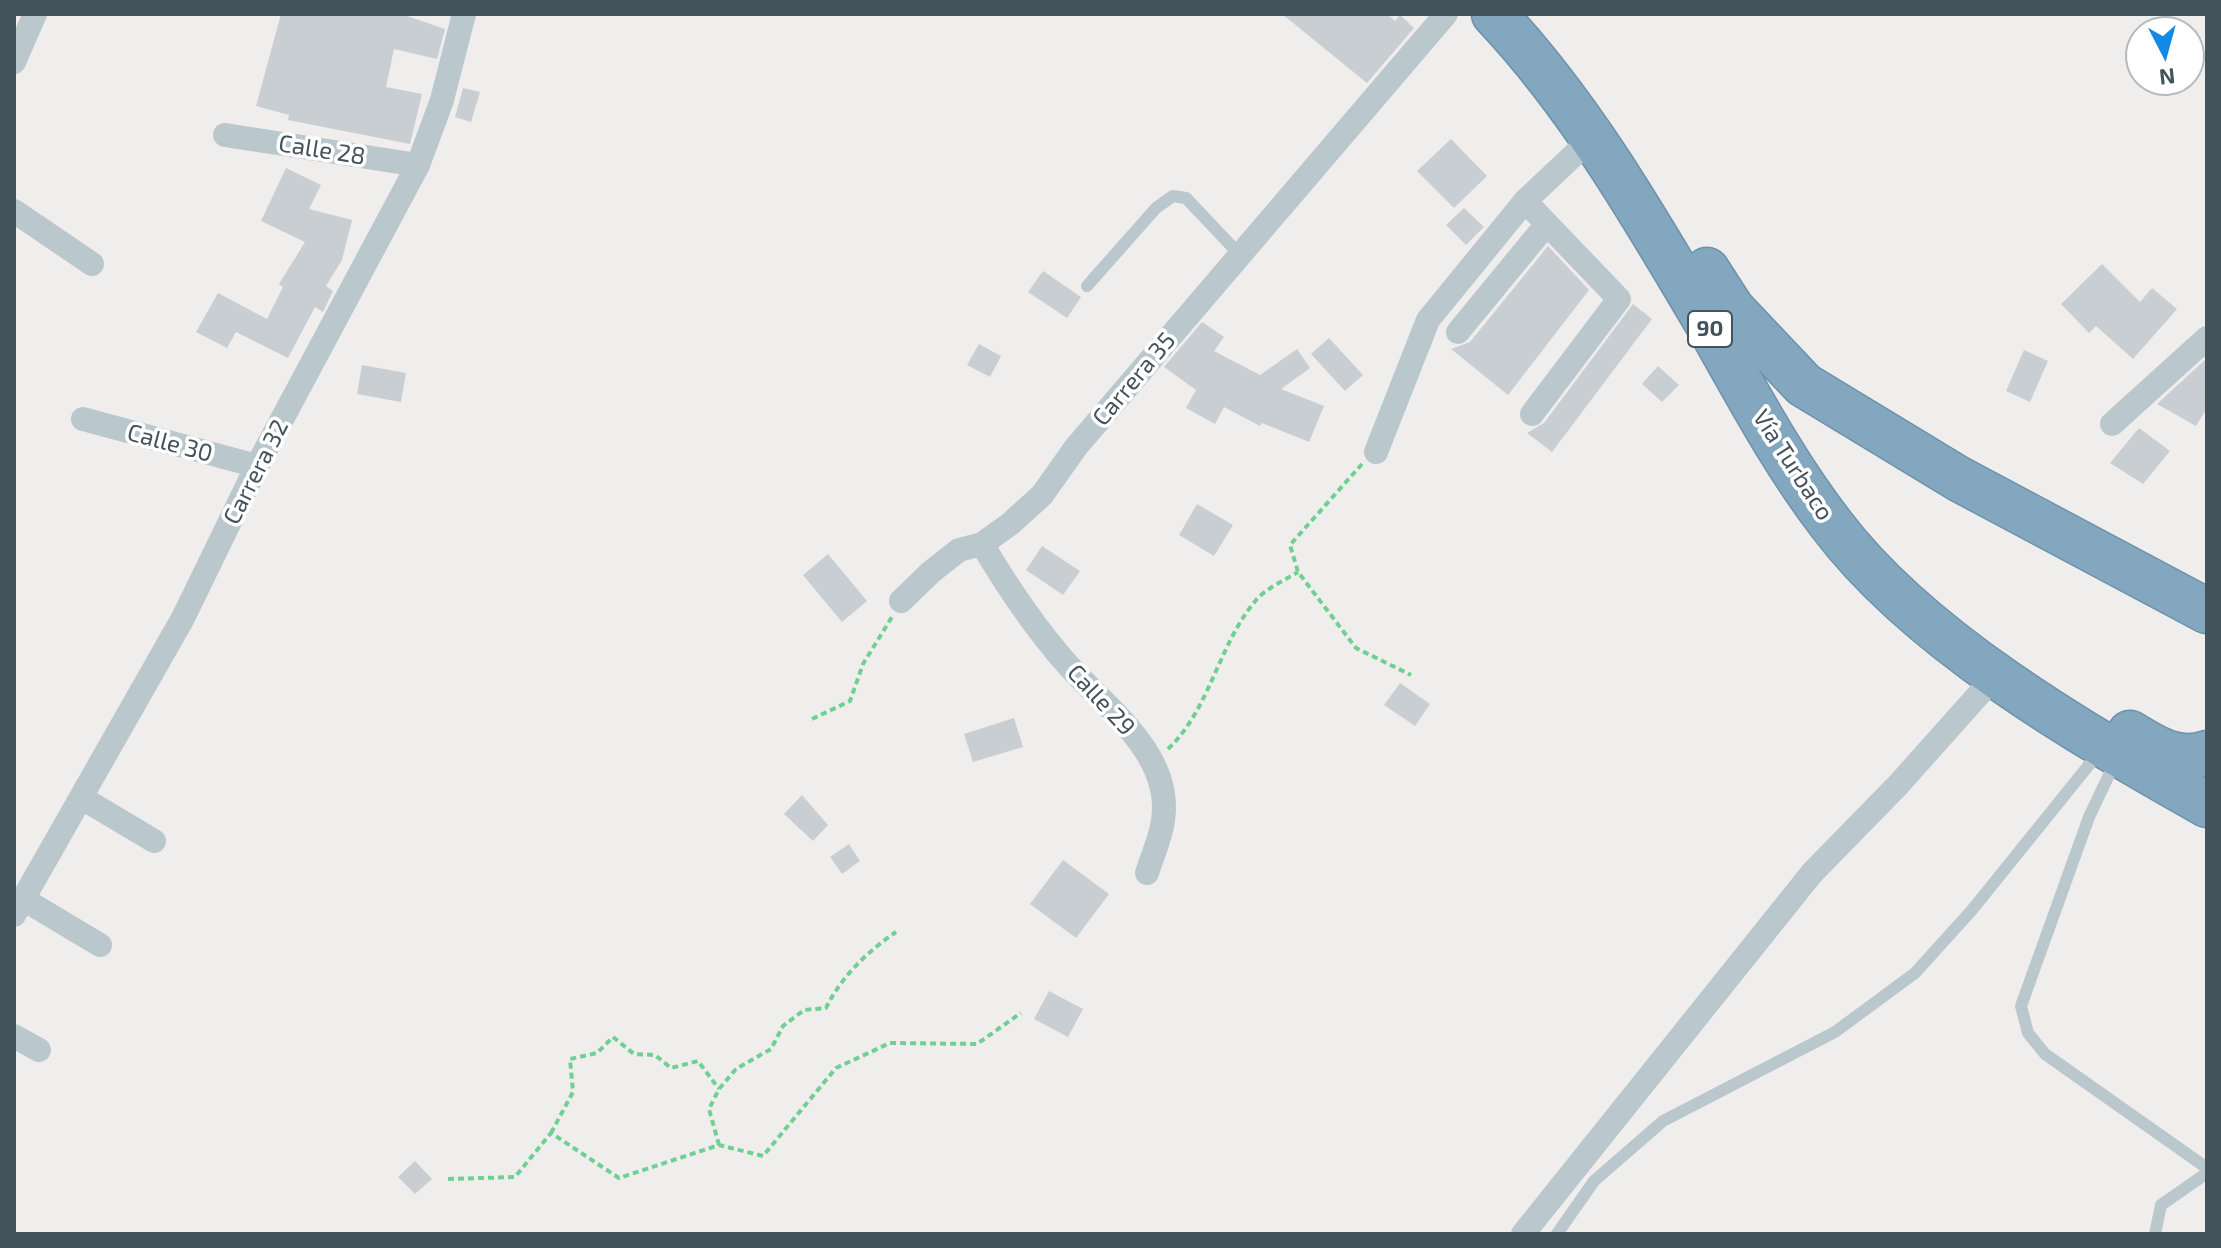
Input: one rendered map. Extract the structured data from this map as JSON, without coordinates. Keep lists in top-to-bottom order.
{
  "streets": {
    "highway": ["90", "Vía Turbaco"],
    "street": [
      "Calle 28",
      "Carrera 35",
      "Calle 30",
      "Carrera 32",
      "Calle 29"
    ]
  },
  "crossings": [
    ["Calle 28", "Carrera 32"],
    ["Carrera 35", "Calle 29"],
    ["Calle 30", "Carrera 32"]
  ],
  "north": "bottom"
}
